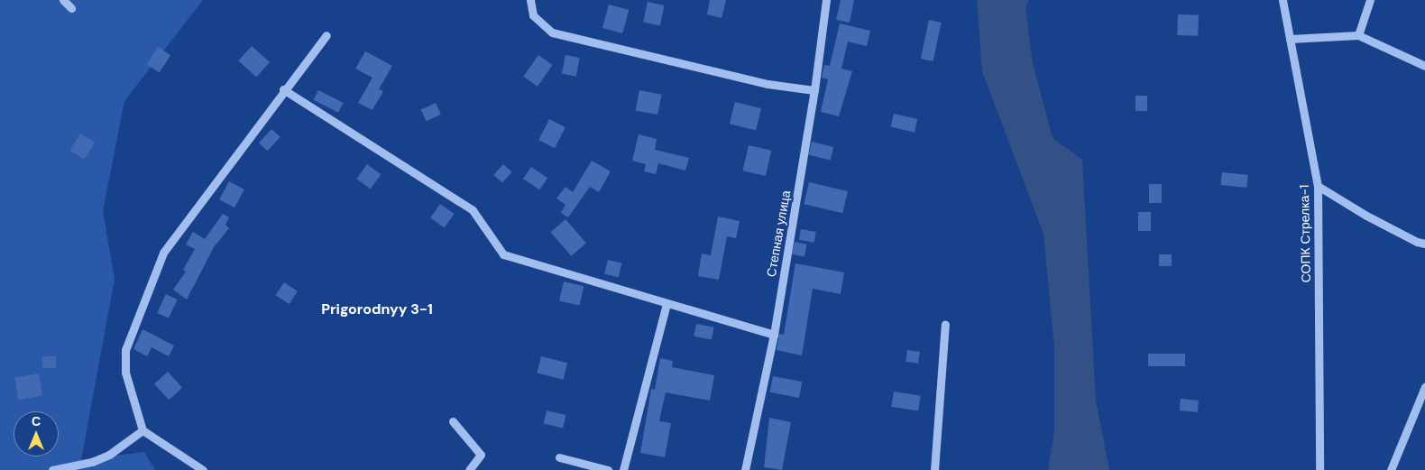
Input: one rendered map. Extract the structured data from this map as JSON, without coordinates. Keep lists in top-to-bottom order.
{
  "streets": {
    "street": ["Степная улица", "СОПК Стрелка-1"]
  },
  "districts": ["Prigorodnyy 3-1"],
  "north": "top"
}
